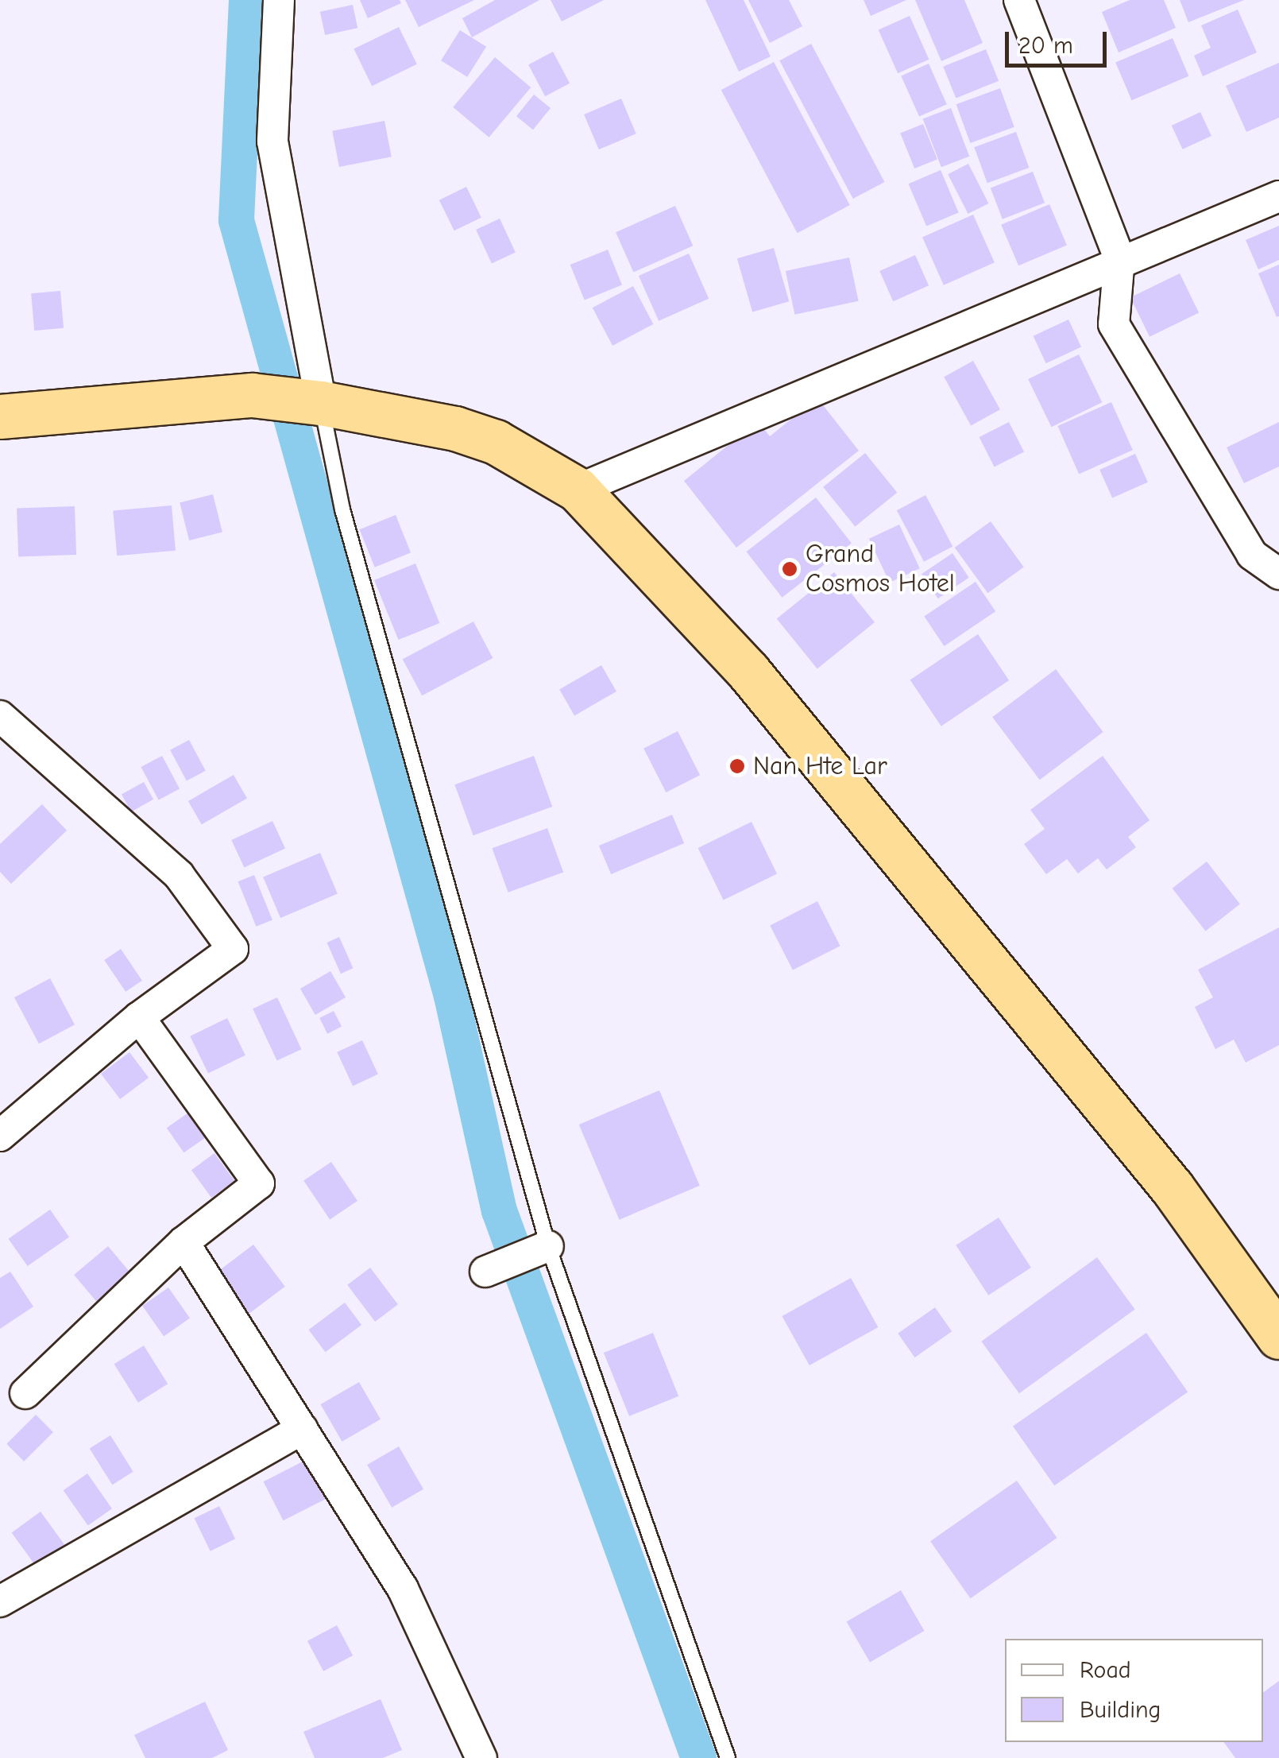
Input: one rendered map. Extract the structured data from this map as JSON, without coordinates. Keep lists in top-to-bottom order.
{
  "places": ["Grand Cosmos Hotel", "Nan Hte Lar"],
  "legend": ["Road", "Building"],
  "scale_bar": "20 m"
}
